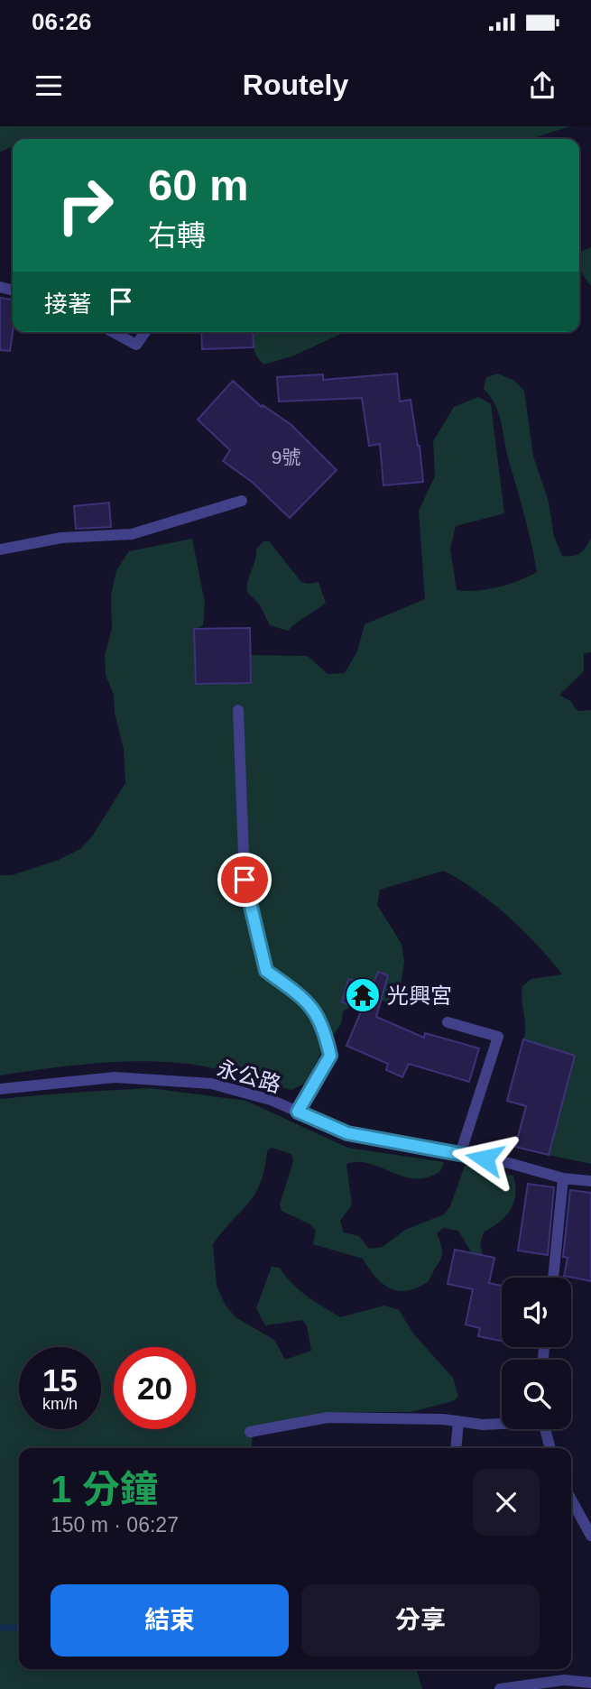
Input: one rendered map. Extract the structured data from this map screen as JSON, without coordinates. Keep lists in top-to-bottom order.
{
  "streets": {
    "lane": ["永公路"]
  },
  "places": {
    "temple": ["光興宮"]
  },
  "house_numbers": ["9號"],
  "page": {
    "status": "06:26",
    "header": "Routely",
    "turn": ["60 m", "右轉"],
    "then": "接著",
    "speed": "15 km/h",
    "limit": "20",
    "heading": ["1 分鐘", "150 m · 06:27"],
    "buttons": ["結束", "分享"]
  }
}
